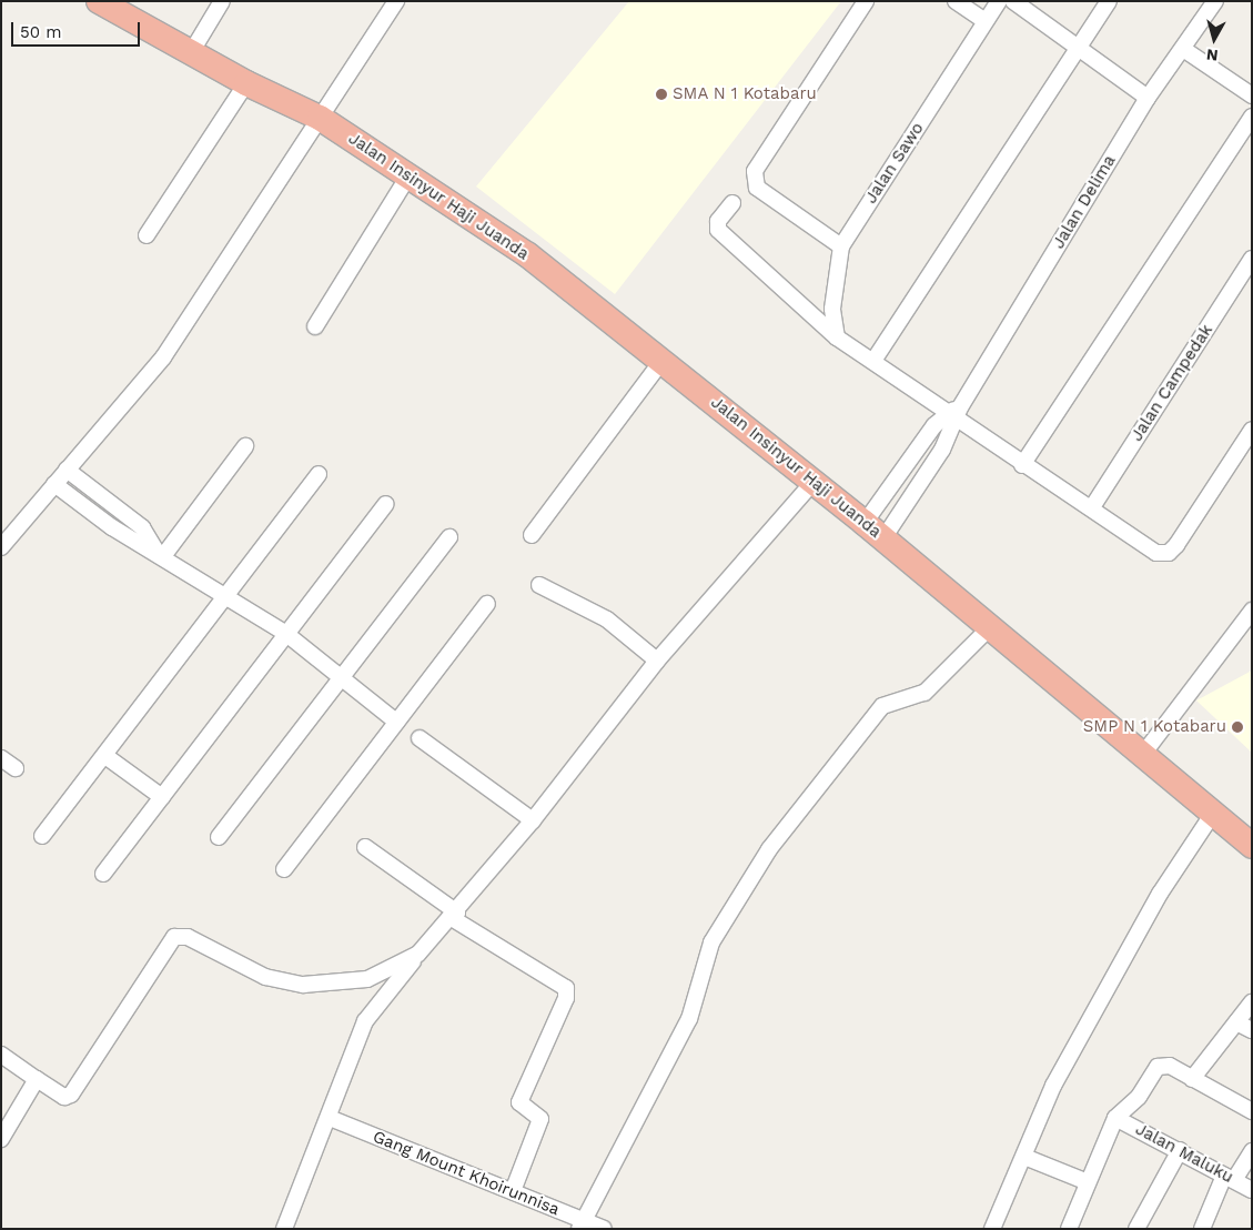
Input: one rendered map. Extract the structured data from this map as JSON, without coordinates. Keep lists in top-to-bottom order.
{
  "streets": {
    "highway": ["Jalan Insinyur Haji Juanda"],
    "street": [
      "Jalan Sawo",
      "Jalan Delima",
      "Jalan Campedak",
      "Jalan Maluku",
      "Gang Mount Khoirunnisa"
    ]
  },
  "crossings": [
    ["Jalan Insinyur Haji Juanda", "Jalan Delima"]
  ],
  "places": ["SMA N 1 Kotabaru", "SMP N 1 Kotabaru"],
  "scale_bar": "50 m",
  "north": "bottom"
}
